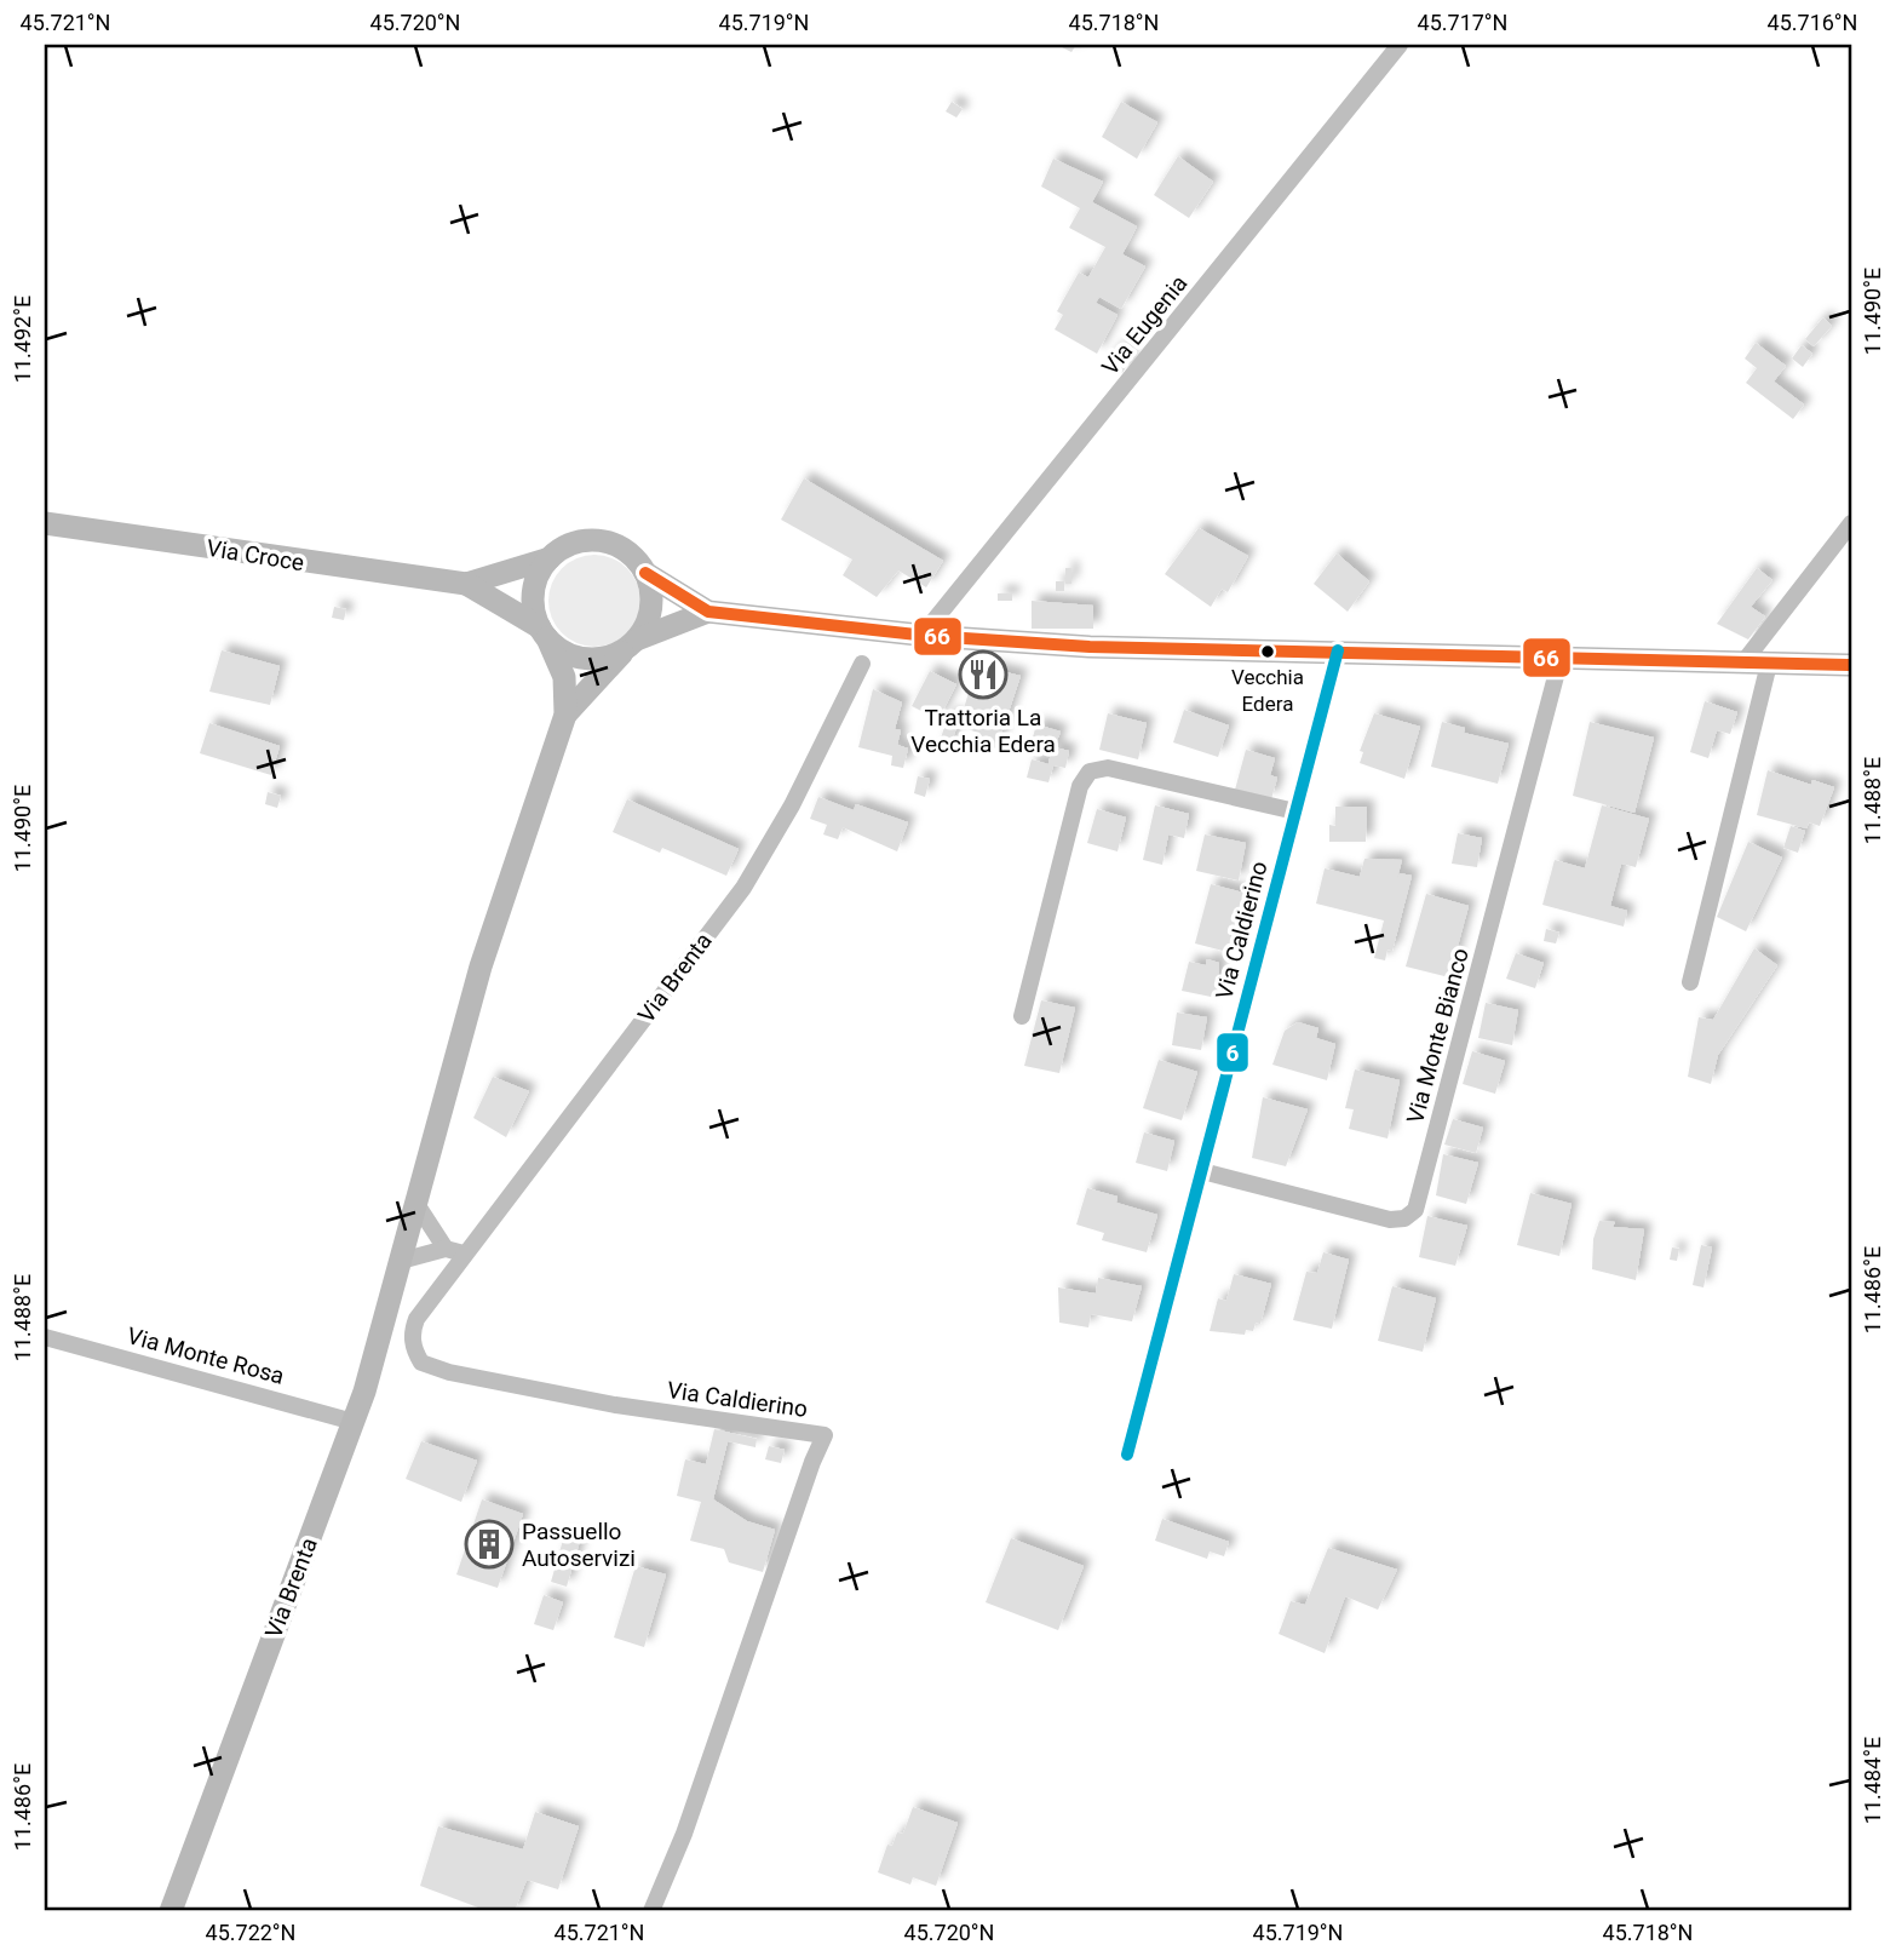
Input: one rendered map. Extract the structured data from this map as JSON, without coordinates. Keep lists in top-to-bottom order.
{
  "streets": {
    "main road": ["Via Croce", "Via Brenta"],
    "street": [
      "Via Eugenia",
      "Via Caldierino",
      "Via Monte Bianco",
      "Via Monte Rosa"
    ]
  },
  "crossings": [
    ["Via Croce", "Via Brenta"],
    ["Via Caldierino", "Via Brenta"],
    ["Via Caldierino", "Via Monte Bianco"],
    ["Via Brenta", "Via Monte Rosa"]
  ],
  "places": {
    "other": ["Vecchia Edera"],
    "restaurant": ["Trattoria La Vecchia Edera"],
    "building": ["Passuello Autoservizi"]
  },
  "lines": ["transit line 66", "transit line 6"],
  "coordinates": [
    "45.721°N",
    "45.720°N",
    "45.719°N",
    "45.718°N",
    "45.717°N",
    "45.716°N",
    "11.490°E",
    "11.492°E",
    "11.488°E",
    "11.486°E",
    "11.484°E",
    "45.722°N"
  ]
}
